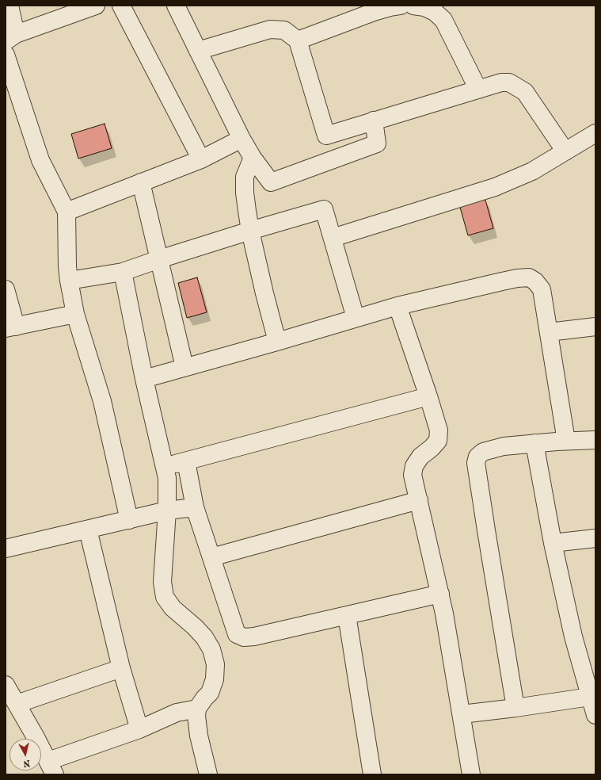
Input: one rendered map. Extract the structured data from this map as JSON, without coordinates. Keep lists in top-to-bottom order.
{
  "north": "bottom"
}
